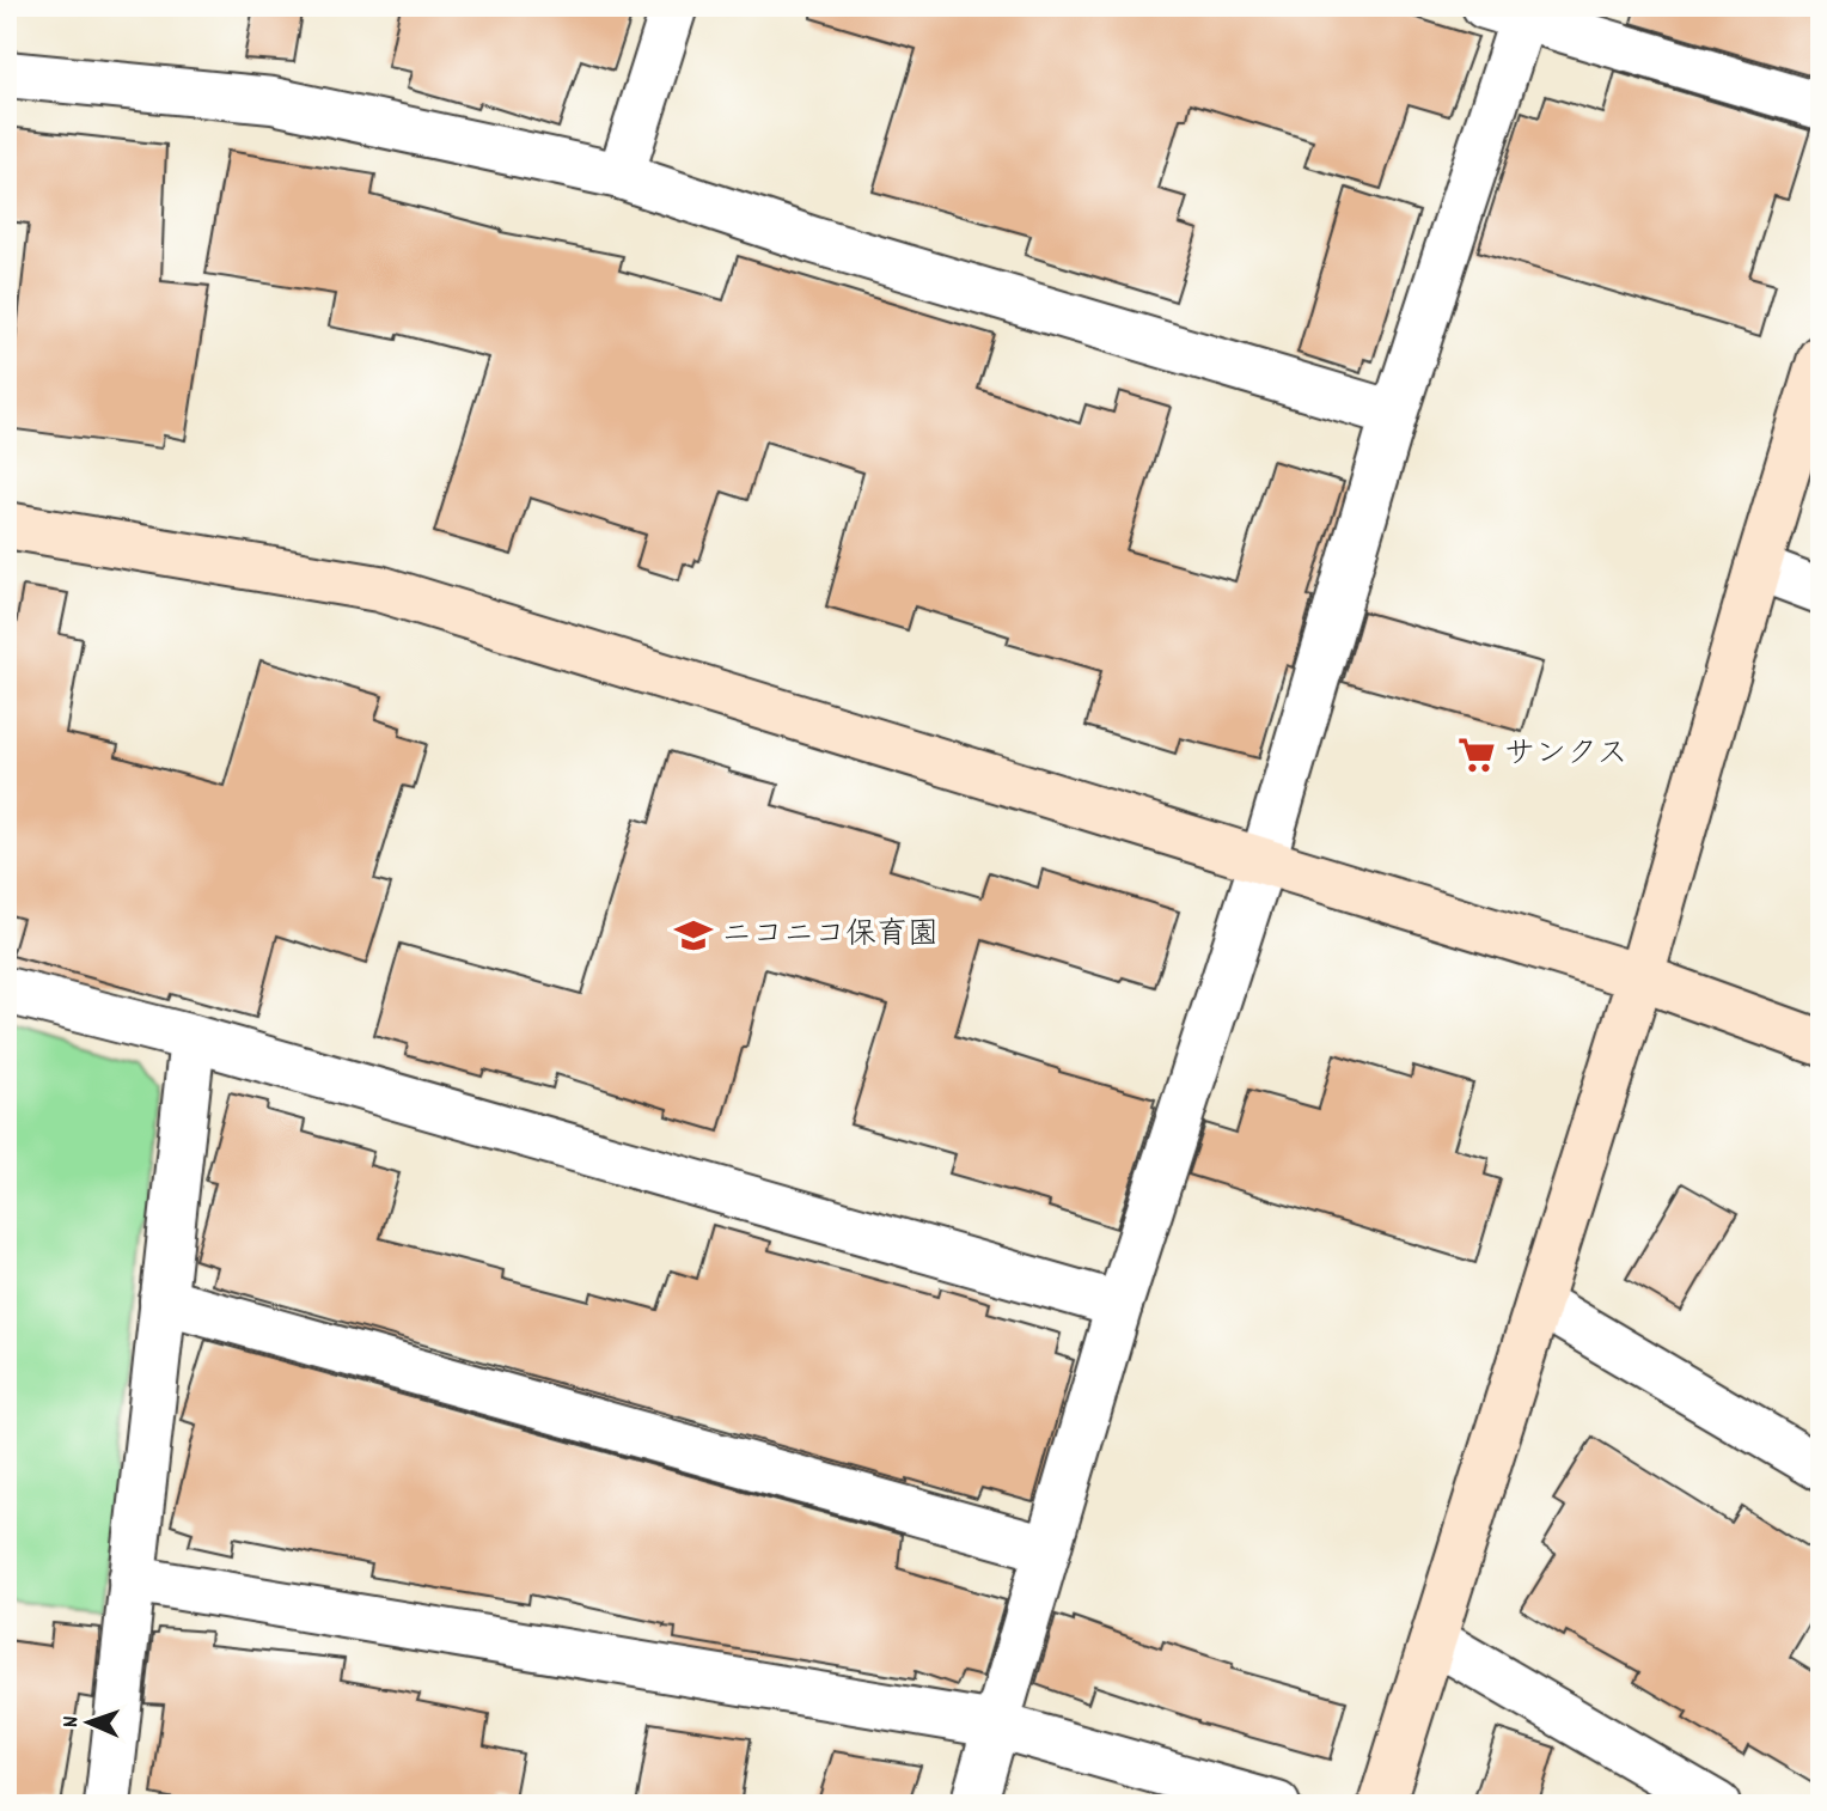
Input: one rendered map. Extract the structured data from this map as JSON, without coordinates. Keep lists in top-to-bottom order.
{
  "places": {
    "supermarket": ["サンクス"],
    "school or university": ["ニコニコ保育園"]
  },
  "north": "left"
}
